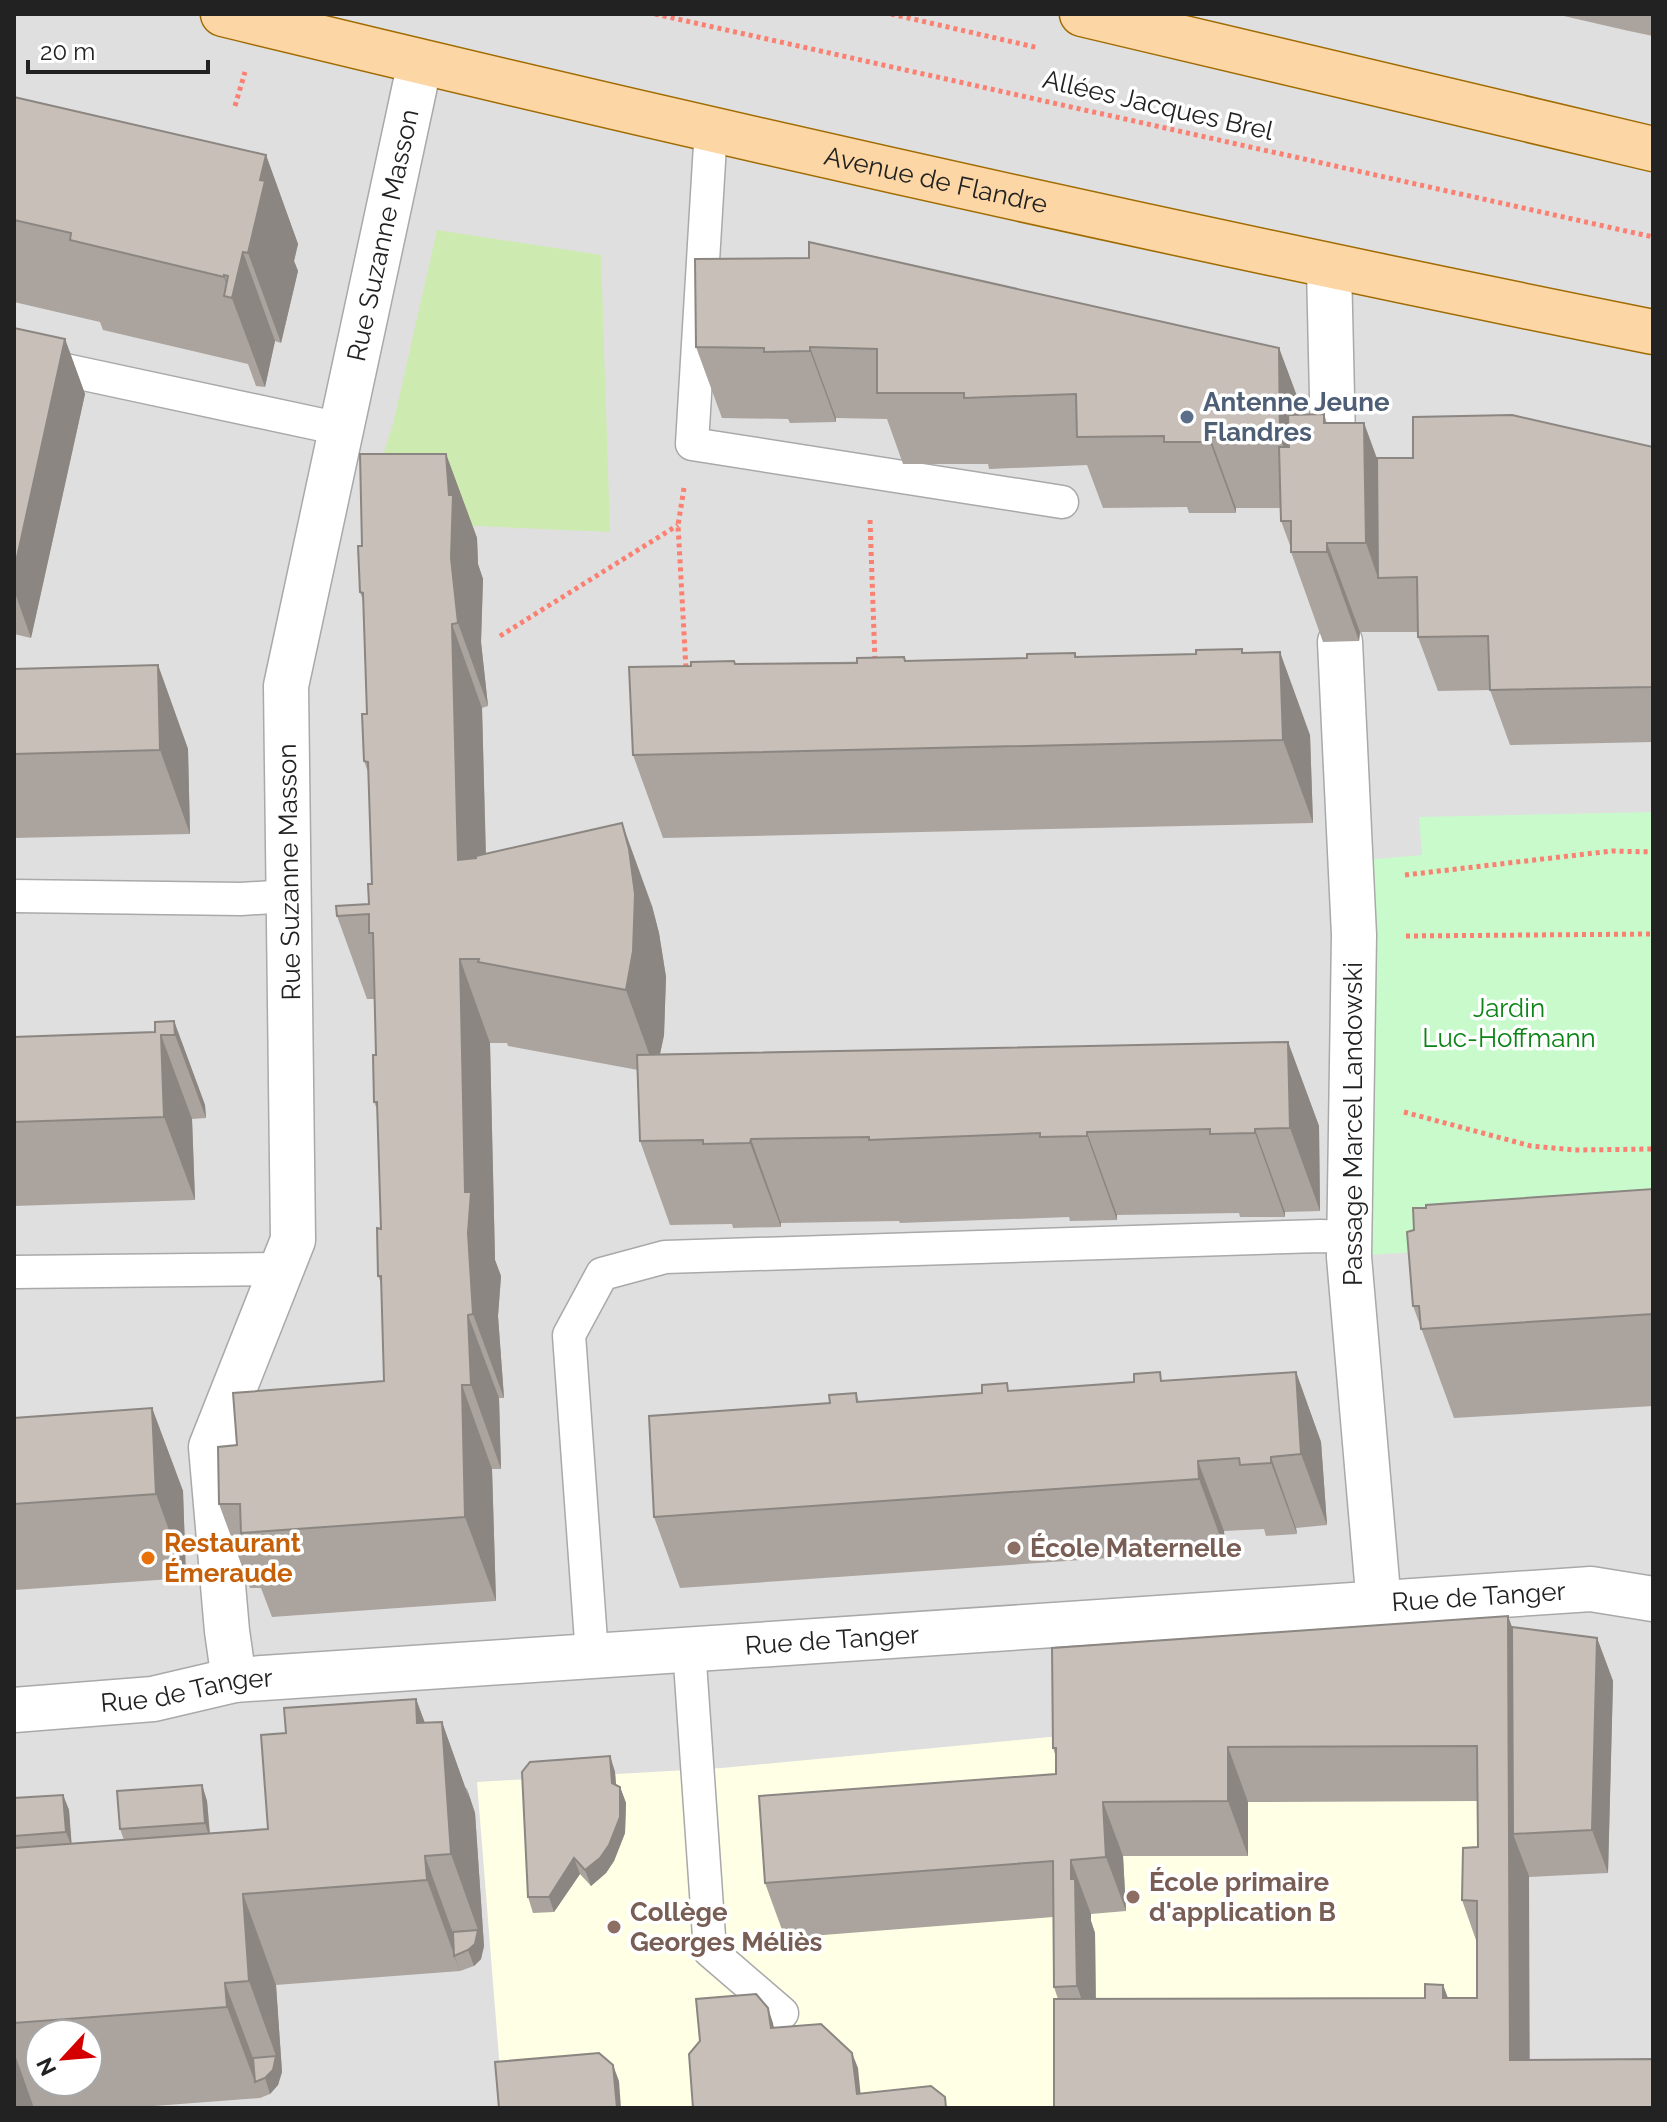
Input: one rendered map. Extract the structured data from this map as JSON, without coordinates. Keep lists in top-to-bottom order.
{
  "streets": {
    "main road": ["Avenue de Flandre"],
    "street": ["Rue Suzanne Masson", "Passage Marcel Landowski", "Rue de Tanger"],
    "path": ["Allées Jacques Brel"]
  },
  "crossings": [
    ["Avenue de Flandre", "Rue Suzanne Masson"],
    ["Rue Suzanne Masson", "Rue de Tanger"],
    ["Passage Marcel Landowski", "Rue de Tanger"]
  ],
  "parks": ["Jardin Luc-Hoffmann"],
  "places": [
    "Antenne Jeune Flandres",
    "École Maternelle",
    "Restaurant Émeraude",
    "École primaire d'application B",
    "Collège Georges Méliès"
  ],
  "scale_bar": "20 m",
  "north": "bottom left"
}
